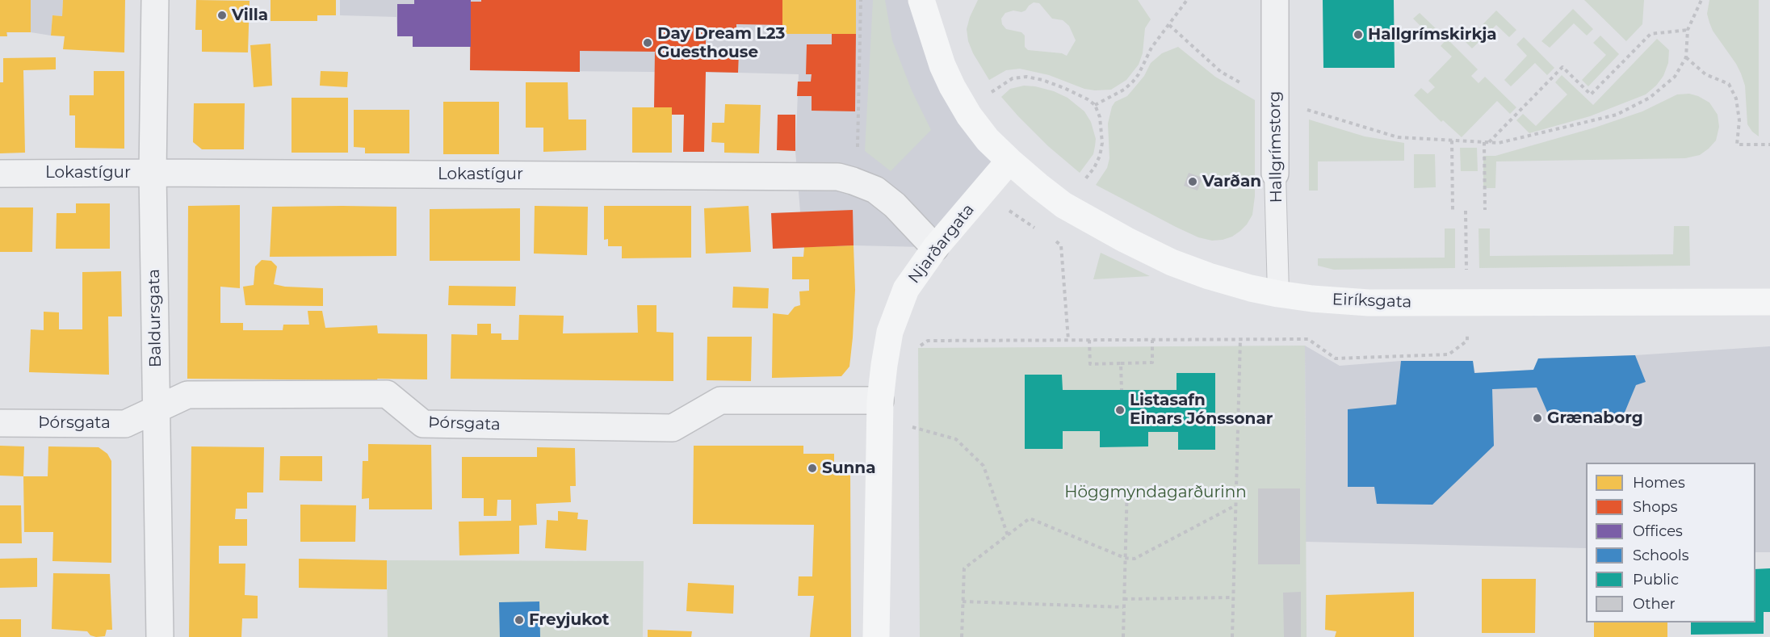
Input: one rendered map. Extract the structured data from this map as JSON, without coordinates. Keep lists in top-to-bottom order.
{
  "streets": {
    "street": [
      "Hallgrímstorg",
      "Lokastígur",
      "Njarðargata",
      "Eiríksgata",
      "Baldursgata",
      "Þórsgata"
    ]
  },
  "crossings": [
    ["Hallgrímstorg", "Eiríksgata"],
    ["Lokastígur", "Njarðargata"],
    ["Lokastígur", "Baldursgata"],
    ["Njarðargata", "Eiríksgata"],
    ["Njarðargata", "Þórsgata"],
    ["Baldursgata", "Þórsgata"]
  ],
  "parks": ["Höggmyndagarðurinn"],
  "places": [
    "Villa",
    "Hallgrímskirkja",
    "Day Dream L23 Guesthouse",
    "Varðan",
    "Listasafn Einars Jónssonar",
    "Grænaborg",
    "Sunna",
    "Freyjukot"
  ],
  "legend": [
    "Homes",
    "Shops",
    "Offices",
    "Schools",
    "Public",
    "Other"
  ]
}
